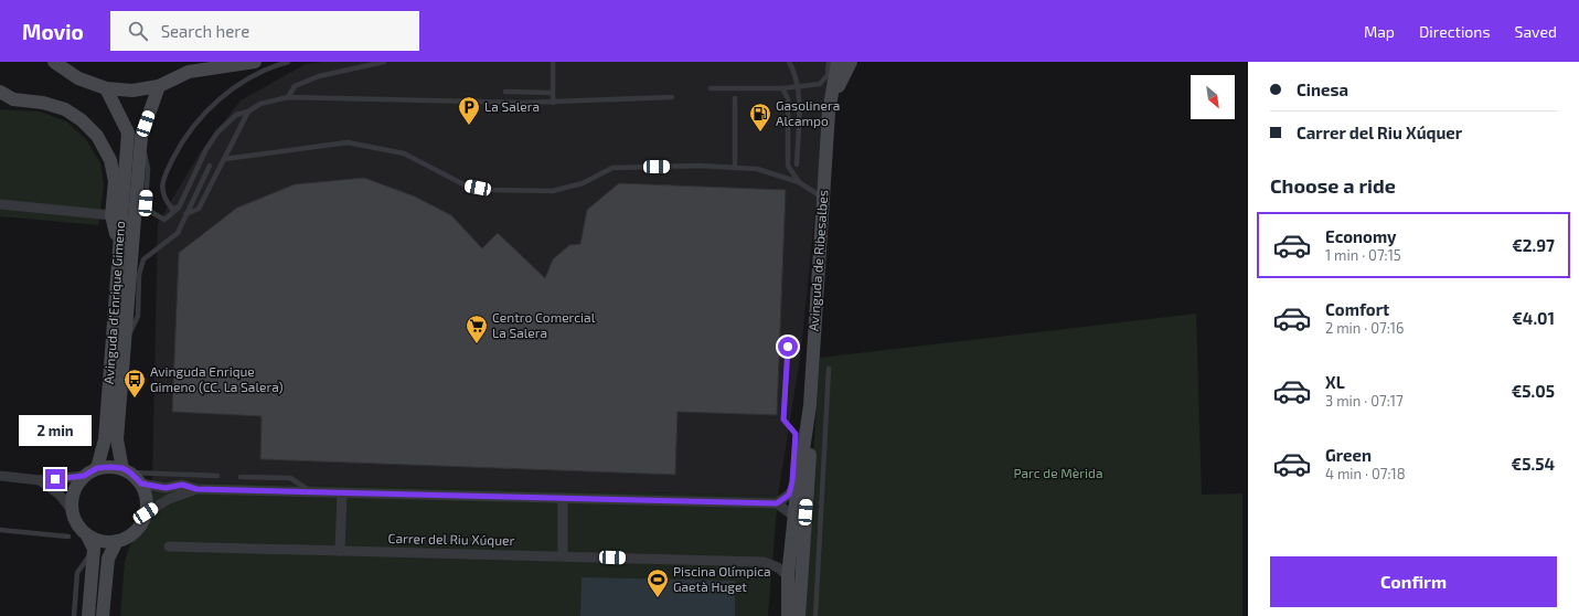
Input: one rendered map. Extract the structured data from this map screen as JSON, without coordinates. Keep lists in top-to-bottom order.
{
  "streets": {
    "main road": ["Avinguda de Ribesalbes", "Avinguda d'Enrique Gimeno"],
    "street": ["Carrer del Riu Xúquer"]
  },
  "crossings": [
    ["Avinguda de Ribesalbes", "Carrer del Riu Xúquer"]
  ],
  "parks": ["Parc de Mèrida"],
  "places": {
    "parking": ["La Salera"],
    "fuel station": ["Gasolinera Alcampo"],
    "supermarket": ["Centro Comercial La Salera"],
    "bus stop": ["Avinguda Enrique Gimeno (CC. La Salera)"],
    "sports": ["Piscina Olímpica Gaetà Huget"]
  },
  "north": "bottom right",
  "page": {
    "header": "Movio",
    "search": "Search here",
    "nav": ["Map", "Directions", "Saved"],
    "banner": ["Cinesa", "Carrer del Riu Xúquer"],
    "heading": "Choose a ride",
    "list": [
      {
        "name": "Economy",
        "note": "1 min · 07:15",
        "value": "€2.97"
      },
      {
        "name": "Comfort",
        "note": "2 min · 07:16",
        "value": "€4.01"
      },
      {
        "name": "XL",
        "note": "3 min · 07:17",
        "value": "€5.05"
      },
      {
        "name": "Green",
        "note": "4 min · 07:18",
        "value": "€5.54"
      }
    ],
    "bubble": "2 min",
    "buttons": "Confirm"
  }
}
